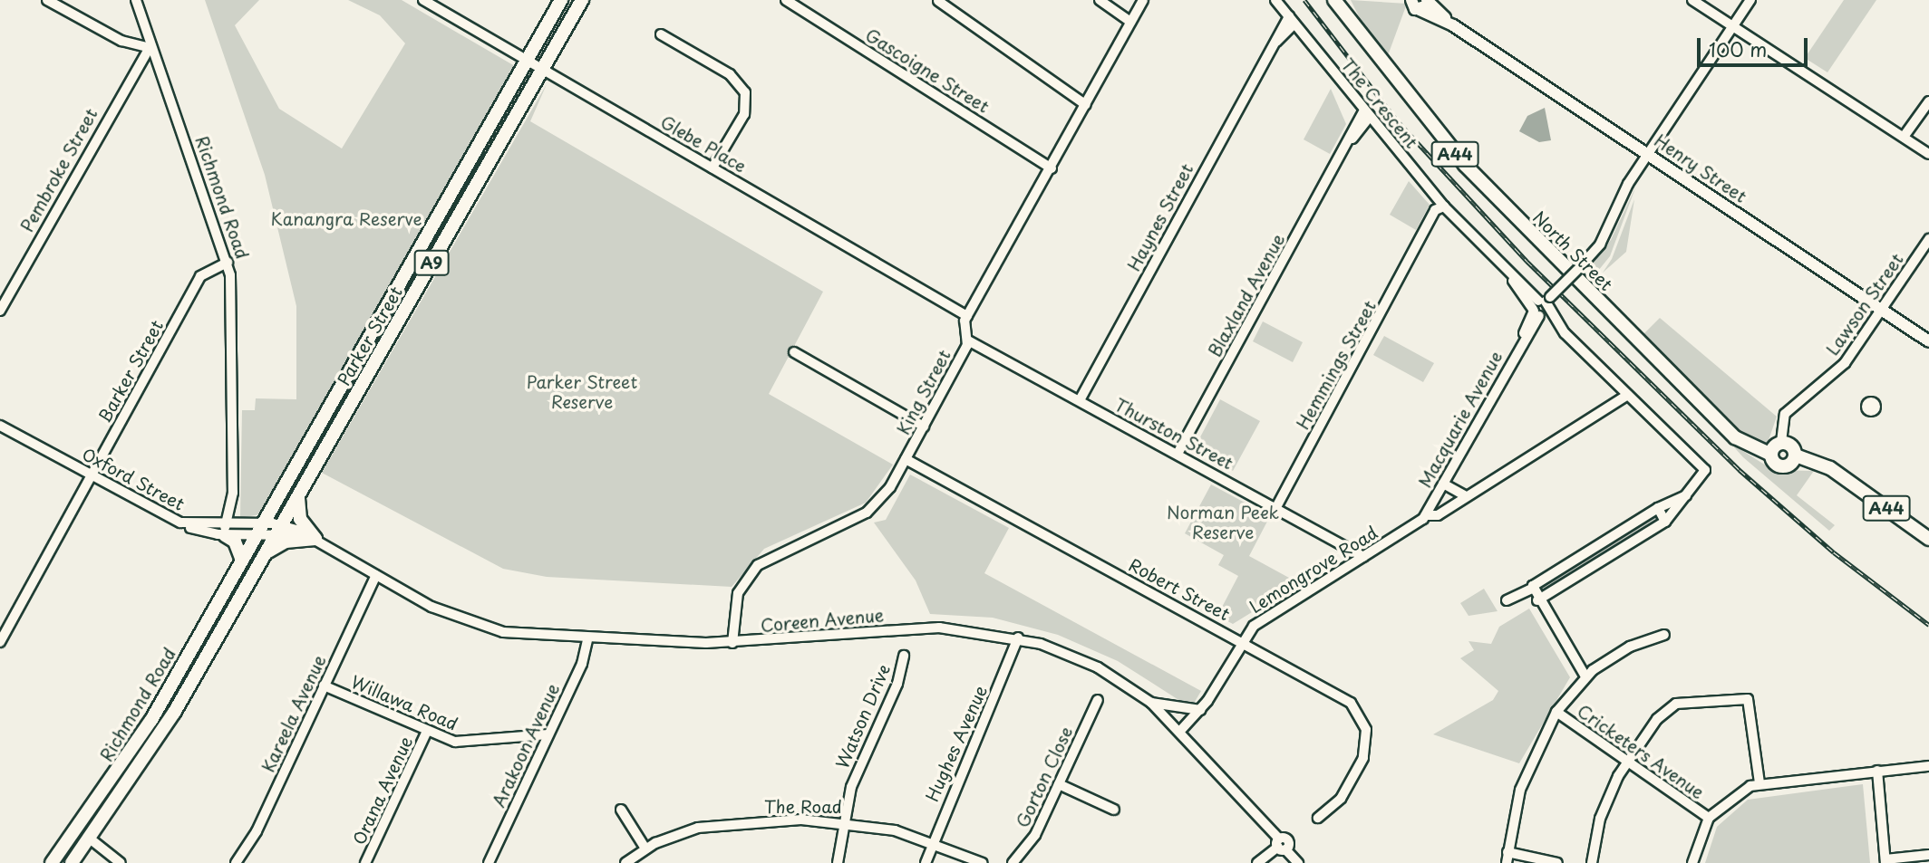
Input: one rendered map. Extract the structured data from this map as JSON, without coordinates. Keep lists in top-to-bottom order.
{
  "streets": {
    "highway": [
      "A44",
      "Richmond Road",
      "North Street",
      "A9",
      "Parker Street"
    ],
    "main road": ["Henry Street"],
    "street": [
      "Gascoigne Street",
      "The Crescent",
      "Glebe Place",
      "Pembroke Street",
      "Haynes Street",
      "Blaxland Avenue",
      "Lawson Street",
      "Hemmings Street",
      "Barker Street",
      "King Street",
      "Macquarie Avenue",
      "Thurston Street",
      "Oxford Street",
      "Lemongrove Road",
      "Robert Street",
      "Coreen Avenue",
      "Willawa Road",
      "Kareela Avenue",
      "Watson Drive",
      "Hughes Avenue",
      "Arakoon Avenue",
      "Cricketers Avenue",
      "Gorton Close",
      "Orana Avenue",
      "The Road"
    ]
  },
  "crossings": [
    ["The Crescent", "Haynes Street"],
    ["The Crescent", "Blaxland Avenue"],
    ["The Crescent", "Hemmings Street"],
    ["The Crescent", "Macquarie Avenue"],
    ["The Crescent", "Lemongrove Road"],
    ["Glebe Place", "Parker Street"],
    ["Glebe Place", "King Street"],
    ["A44", "North Street"],
    ["A44", "Lawson Street"],
    ["Henry Street", "Lawson Street"],
    ["Henry Street", "Macquarie Avenue"],
    ["Pembroke Street", "Richmond Road"],
    ["Richmond Road", "Parker Street"],
    ["Richmond Road", "Barker Street"],
    ["Richmond Road", "Coreen Avenue"],
    ["Haynes Street", "Thurston Street"],
    ["Blaxland Avenue", "Thurston Street"],
    ["Parker Street", "Coreen Avenue"],
    ["Hemmings Street", "Thurston Street"],
    ["Barker Street", "Oxford Street"],
    ["King Street", "Thurston Street"],
    ["King Street", "Robert Street"],
    ["King Street", "Coreen Avenue"],
    ["Macquarie Avenue", "Lemongrove Road"],
    ["Thurston Street", "Lemongrove Road"],
    ["Oxford Street", "Coreen Avenue"],
    ["Lemongrove Road", "Robert Street"],
    ["Lemongrove Road", "Coreen Avenue"],
    ["Coreen Avenue", "Kareela Avenue"],
    ["Coreen Avenue", "Hughes Avenue"],
    ["Coreen Avenue", "Arakoon Avenue"],
    ["Willawa Road", "Kareela Avenue"],
    ["Willawa Road", "Arakoon Avenue"],
    ["Willawa Road", "Orana Avenue"],
    ["Watson Drive", "The Road"],
    ["Hughes Avenue", "The Road"]
  ],
  "parks": ["Kanangra Reserve", "Parker Street Reserve", "Norman Peek Reserve"],
  "scale_bar": "100 m"
}
